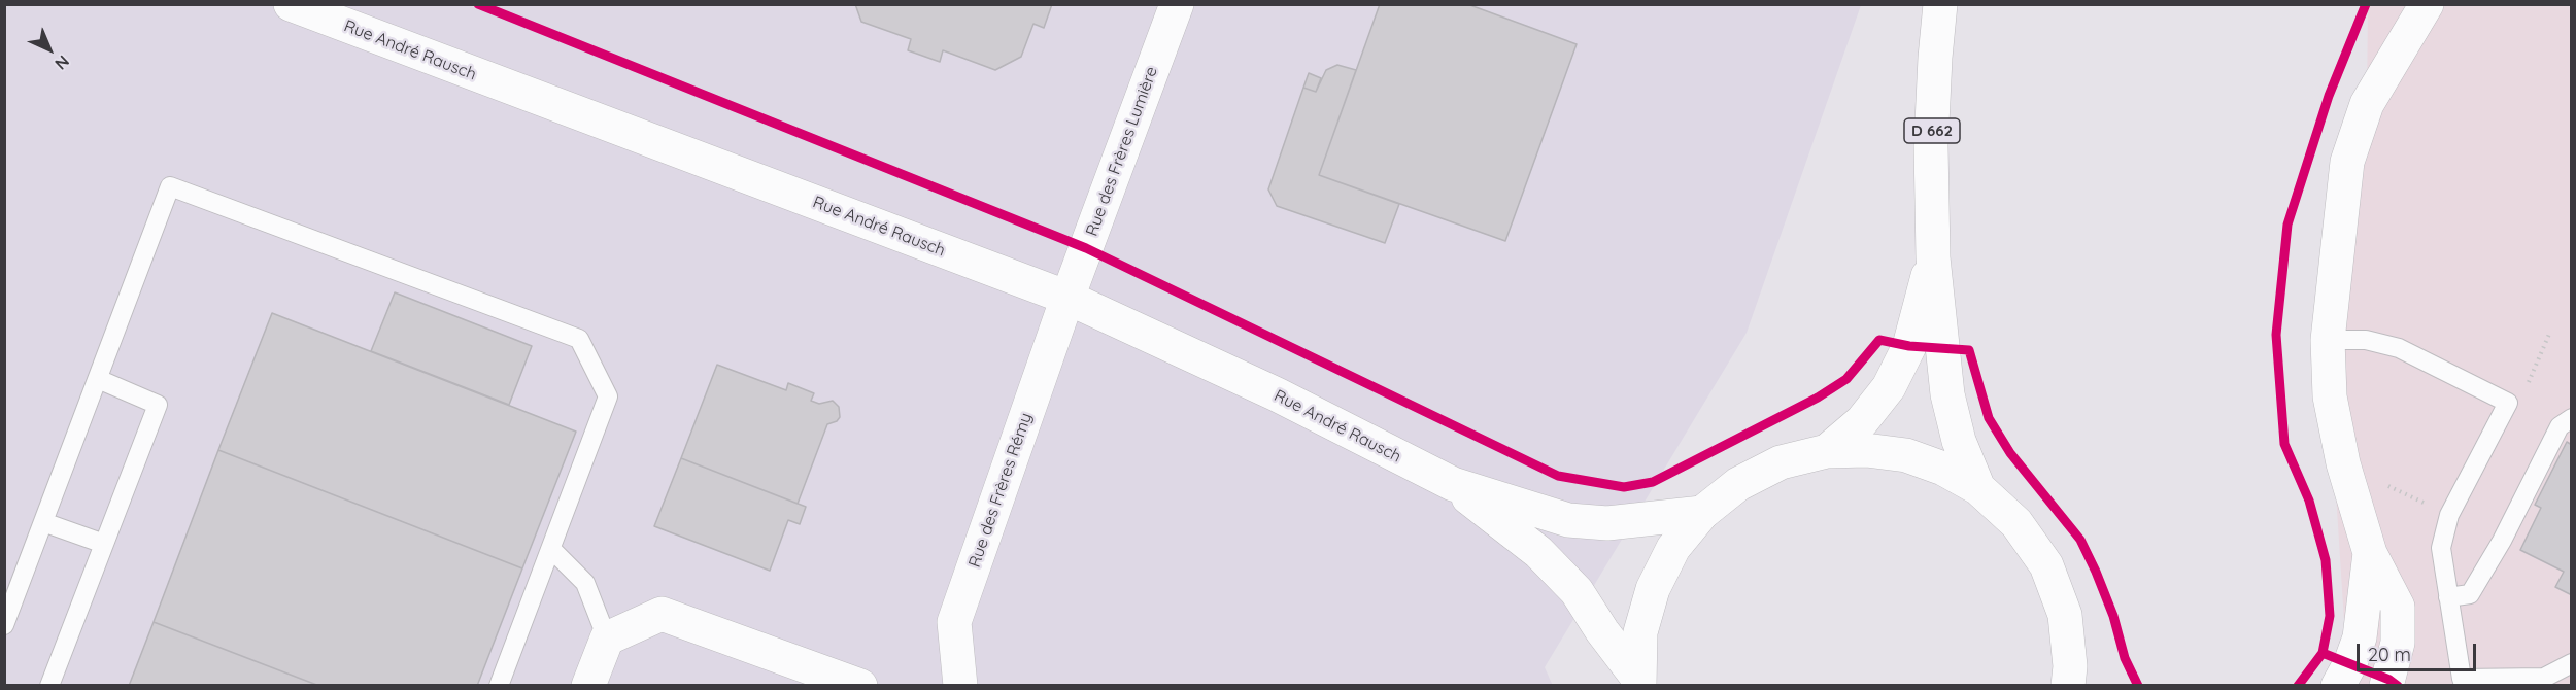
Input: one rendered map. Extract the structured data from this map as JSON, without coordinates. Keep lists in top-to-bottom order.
{
  "streets": {
    "street": [
      "Rue André Rausch",
      "D 662",
      "Rue des Frères Lumière",
      "Rue des Frères Rémy"
    ]
  },
  "crossings": [
    ["Rue André Rausch", "Rue des Frères Lumière"],
    ["Rue André Rausch", "Rue des Frères Rémy"],
    ["Rue des Frères Lumière", "Rue des Frères Rémy"]
  ],
  "scale_bar": "20 m",
  "north": "bottom right"
}
